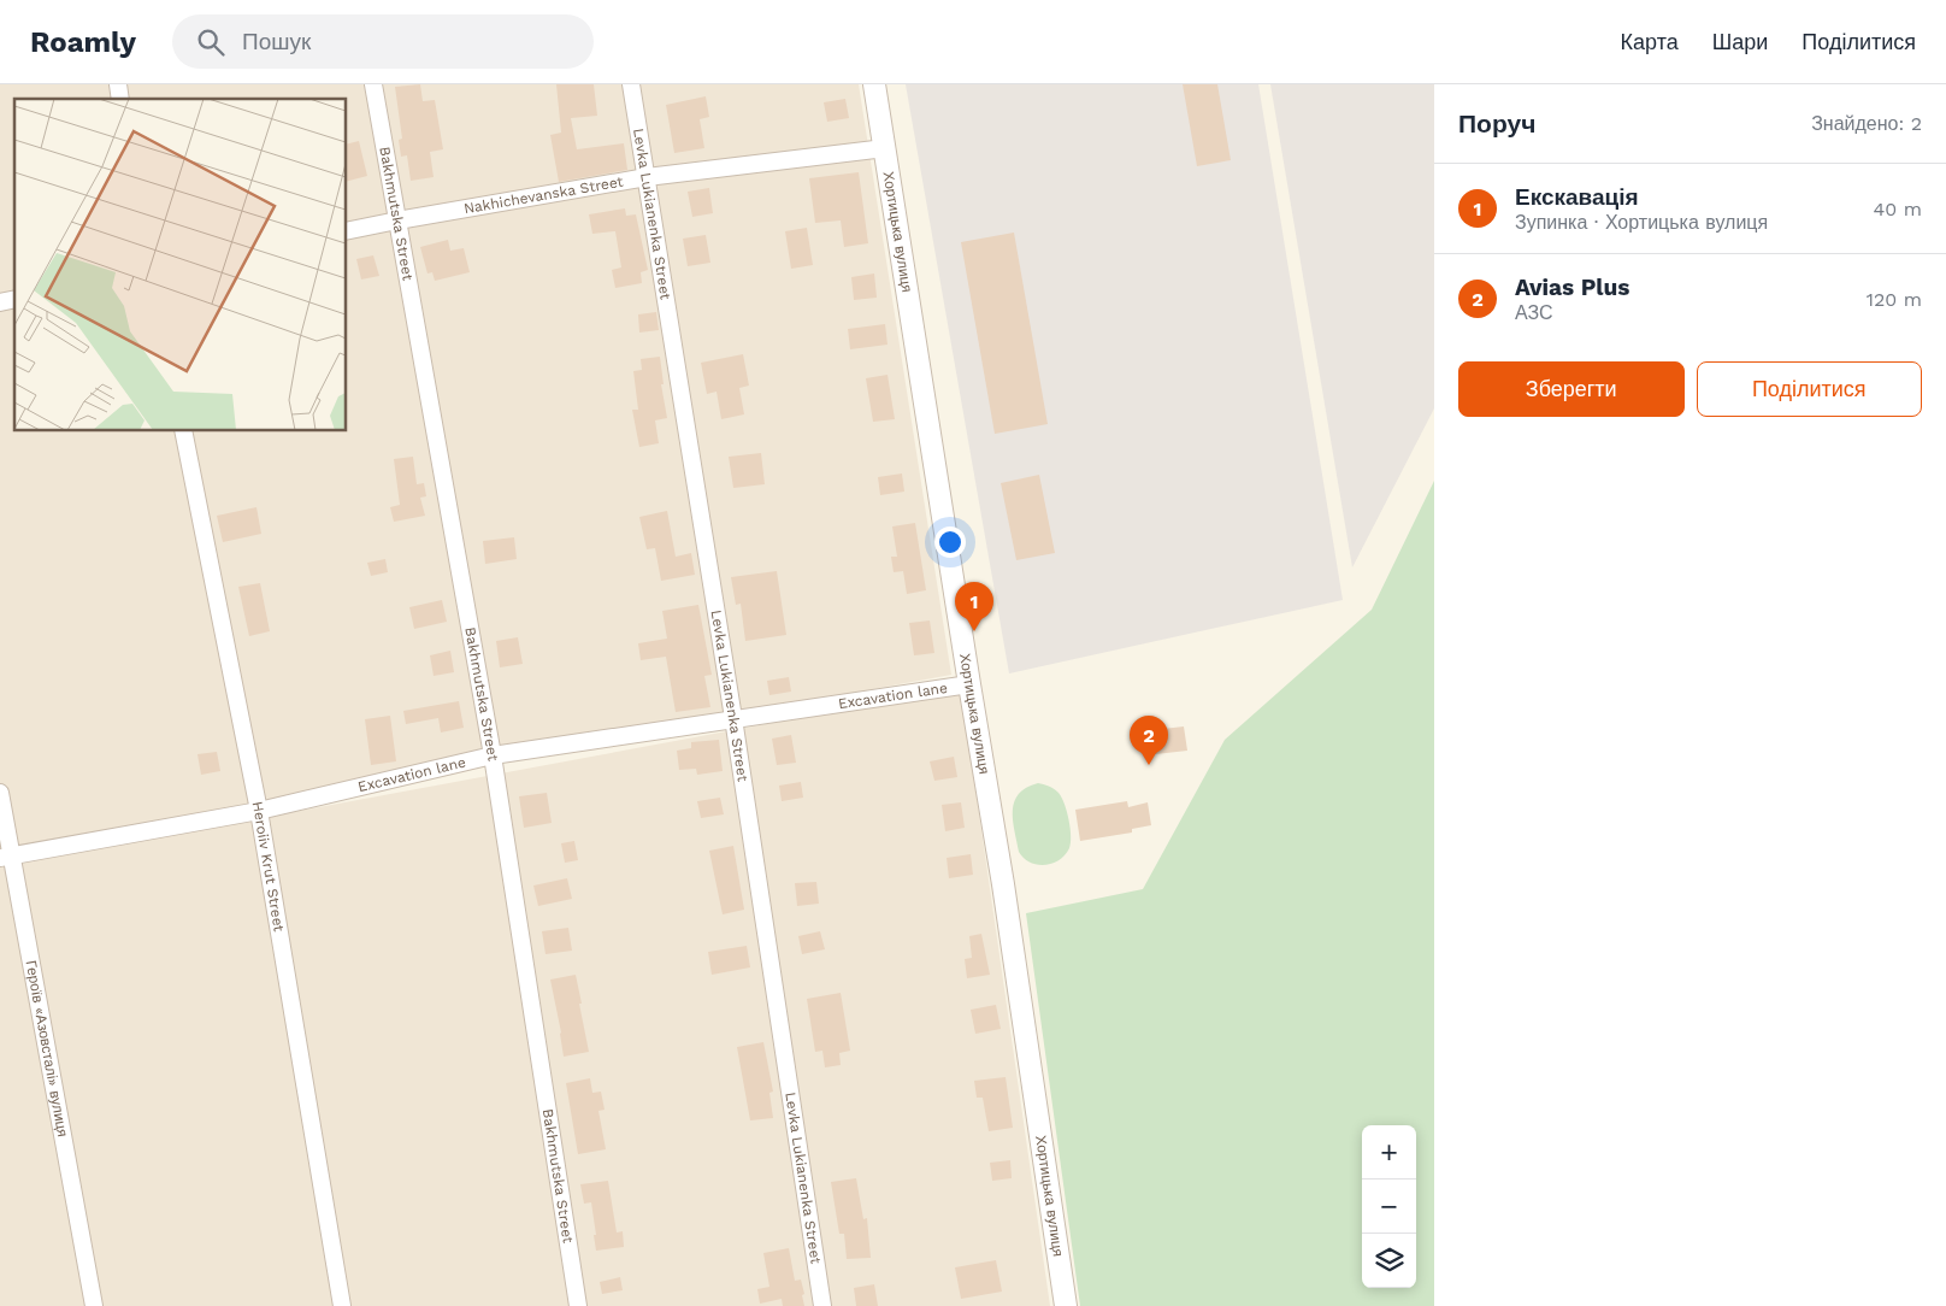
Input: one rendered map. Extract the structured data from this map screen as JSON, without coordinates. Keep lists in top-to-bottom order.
{
  "streets": {
    "street": [
      "Nakhichevanska Street",
      "Bakhmutska Street",
      "Levka Lukianenka Street",
      "Хортицька вулиця",
      "Excavation lane",
      "Heroiiv Krut Street",
      "Героїв «Азовсталі» вулиця"
    ]
  },
  "crossings": [
    ["Nakhichevanska Street", "Bakhmutska Street"],
    ["Nakhichevanska Street", "Levka Lukianenka Street"],
    ["Nakhichevanska Street", "Хортицька вулиця"],
    ["Bakhmutska Street", "Excavation lane"],
    ["Levka Lukianenka Street", "Excavation lane"],
    ["Хортицька вулиця", "Excavation lane"],
    ["Excavation lane", "Heroiiv Krut Street"],
    ["Excavation lane", "Героїв «Азовсталі» вулиця"]
  ],
  "page": {
    "header": "Roamly",
    "search": "Пошук",
    "nav": ["Карта", "Шари", "Поділитися"],
    "heading": ["Поруч", "Знайдено: 2"],
    "list": [
      {
        "mark": "1",
        "name": "Екскавація",
        "note": "Зупинка · Хортицька вулиця",
        "value": "40 m"
      },
      {
        "mark": "2",
        "name": "Avias Plus",
        "note": "АЗС",
        "value": "120 m"
      }
    ],
    "buttons": ["Зберегти", "Поділитися"],
    "pins": ["1", "2"],
    "map_buttons": ["+", "−"]
  }
}
